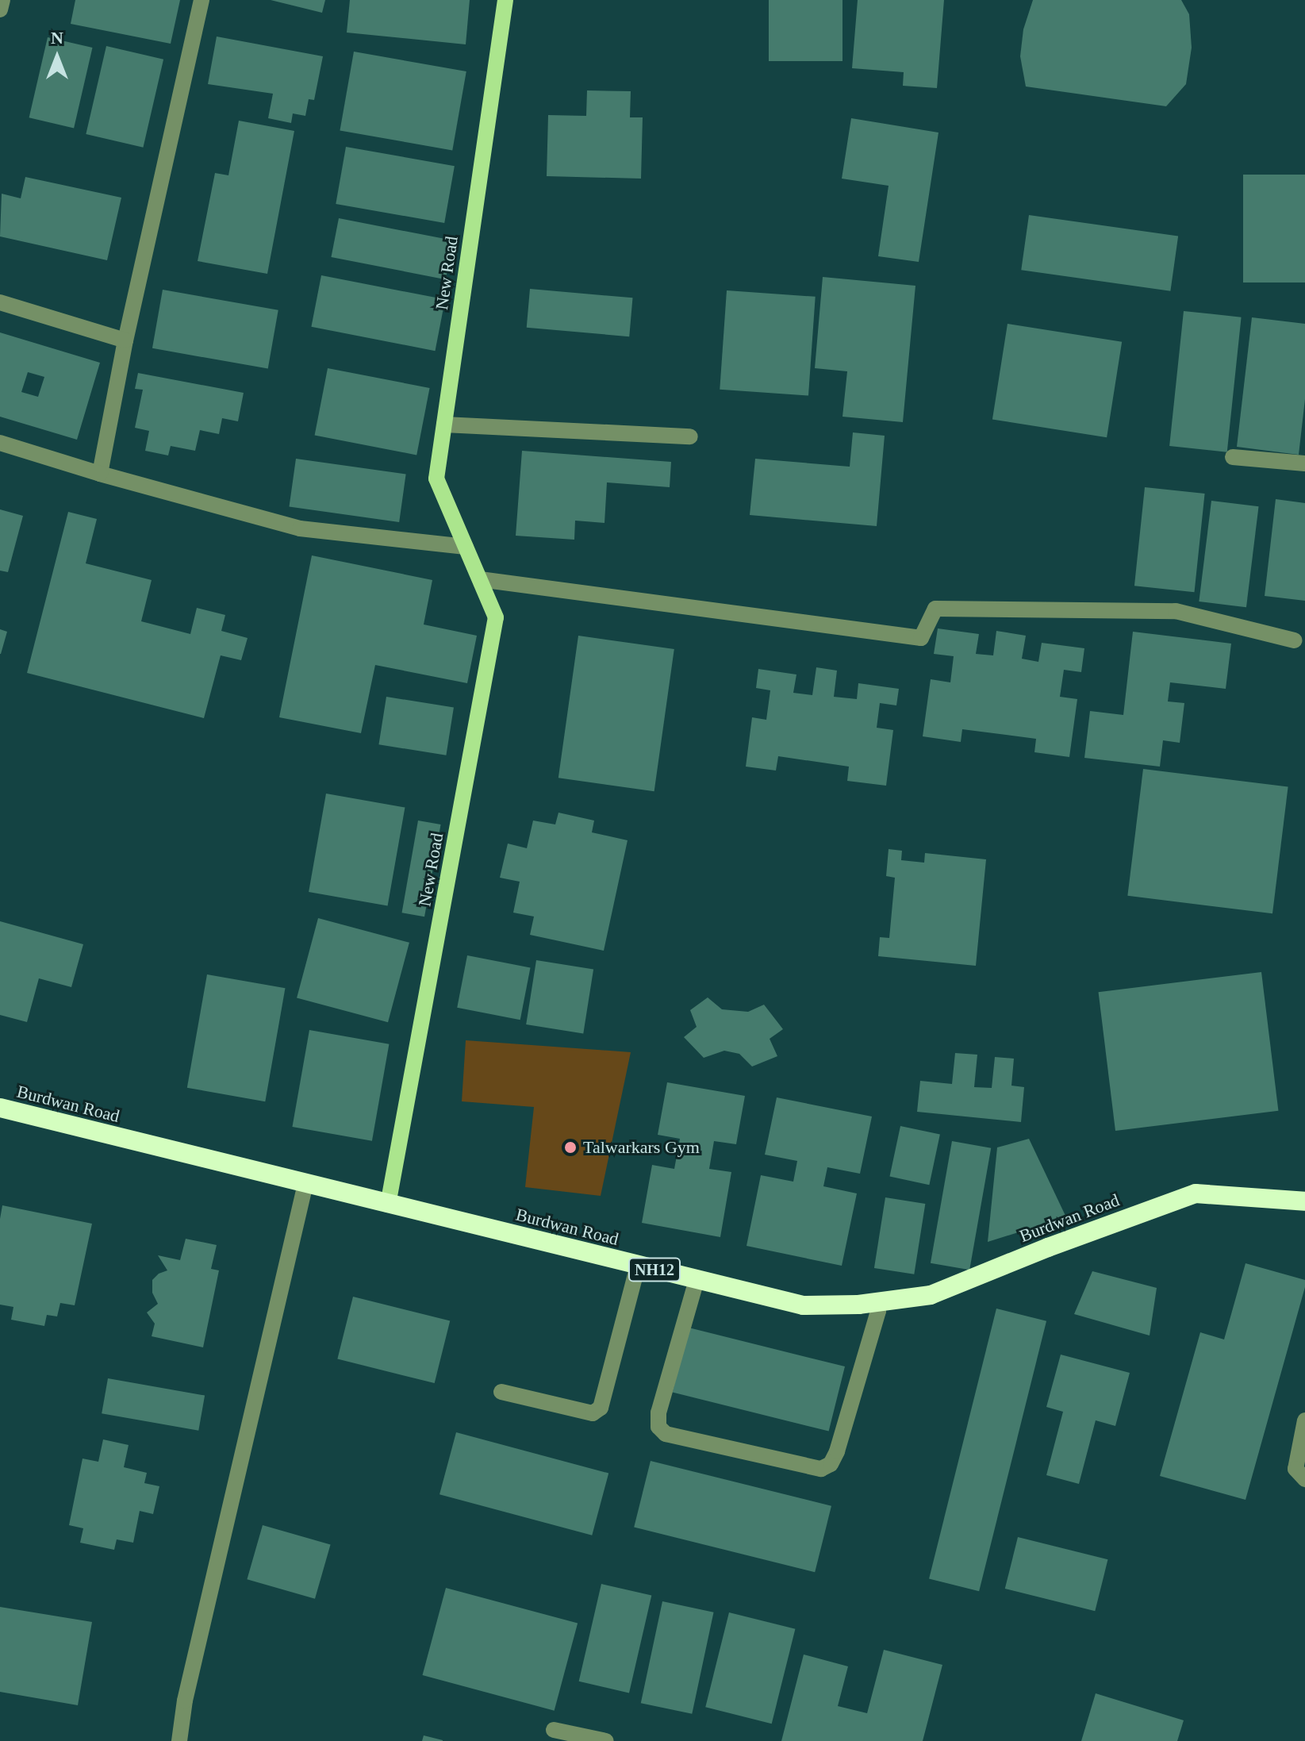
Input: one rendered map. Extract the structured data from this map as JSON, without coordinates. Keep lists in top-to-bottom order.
{
  "streets": {
    "highway": ["Burdwan Road", "NH12"],
    "main road": ["New Road"]
  },
  "crossings": [
    ["New Road", "Burdwan Road"]
  ],
  "places": ["Talwarkars Gym"],
  "north": "top"
}
